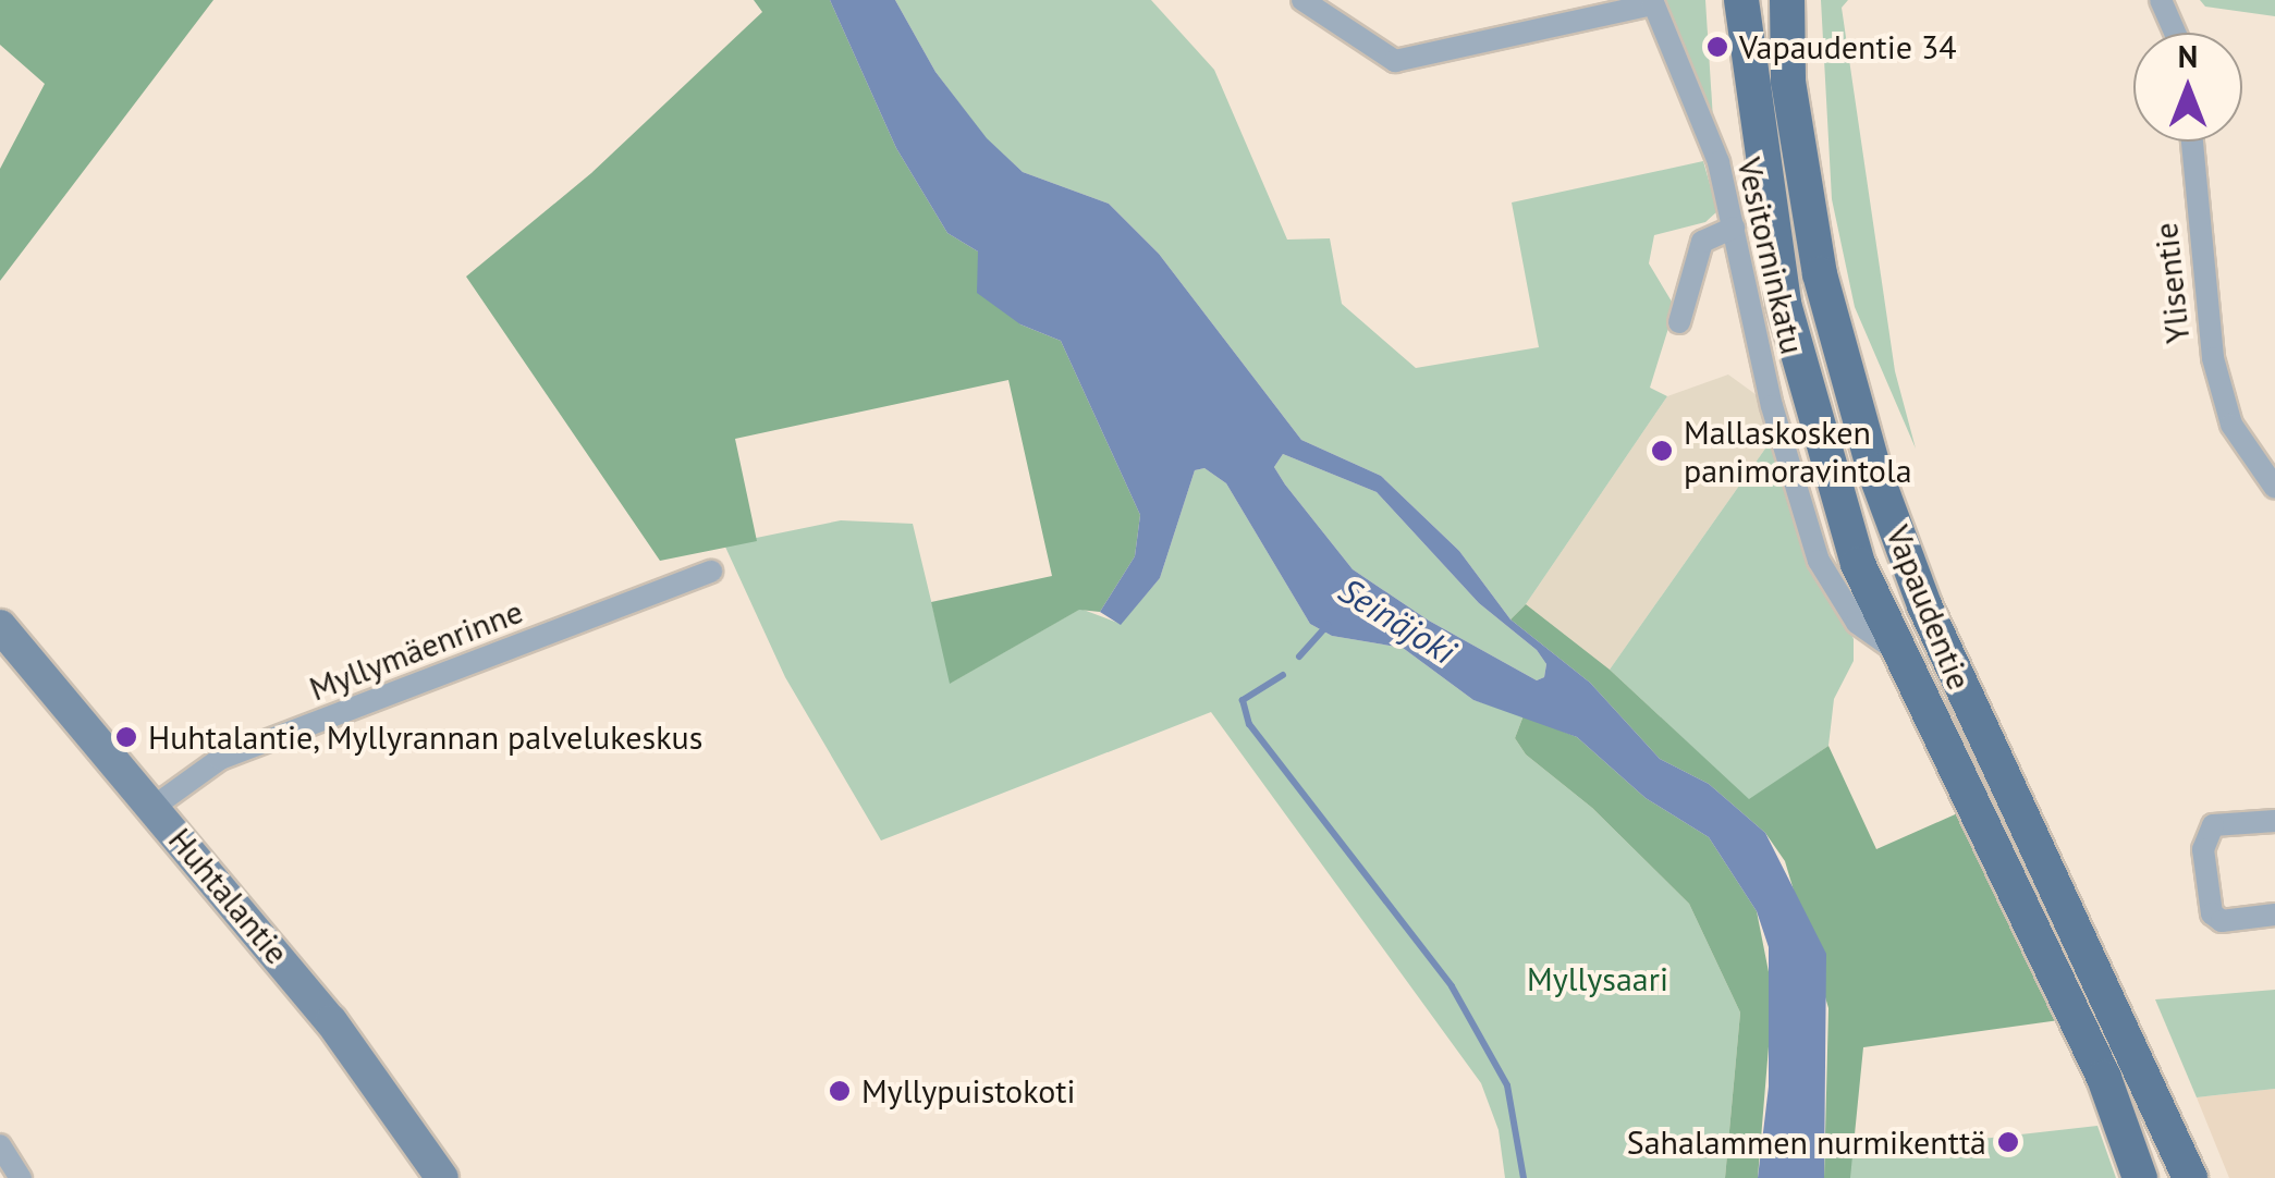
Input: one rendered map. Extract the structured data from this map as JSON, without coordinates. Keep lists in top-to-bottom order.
{
  "streets": {
    "main road": ["Vapaudentie", "Huhtalantie"],
    "street": ["Vesitorninkatu", "Ylisentie", "Myllymäenrinne"]
  },
  "crossings": [
    ["Vesitorninkatu", "Vapaudentie"],
    ["Myllymäenrinne", "Huhtalantie"]
  ],
  "water": ["Seinäjoki"],
  "parks": ["Myllysaari"],
  "places": [
    "Vapaudentie 34",
    "Mallaskosken panimoravintola",
    "Huhtalantie, Myllyrannan palvelukeskus",
    "Myllypuistokoti",
    "Sahalammen nurmikenttä"
  ],
  "north": "top"
}
